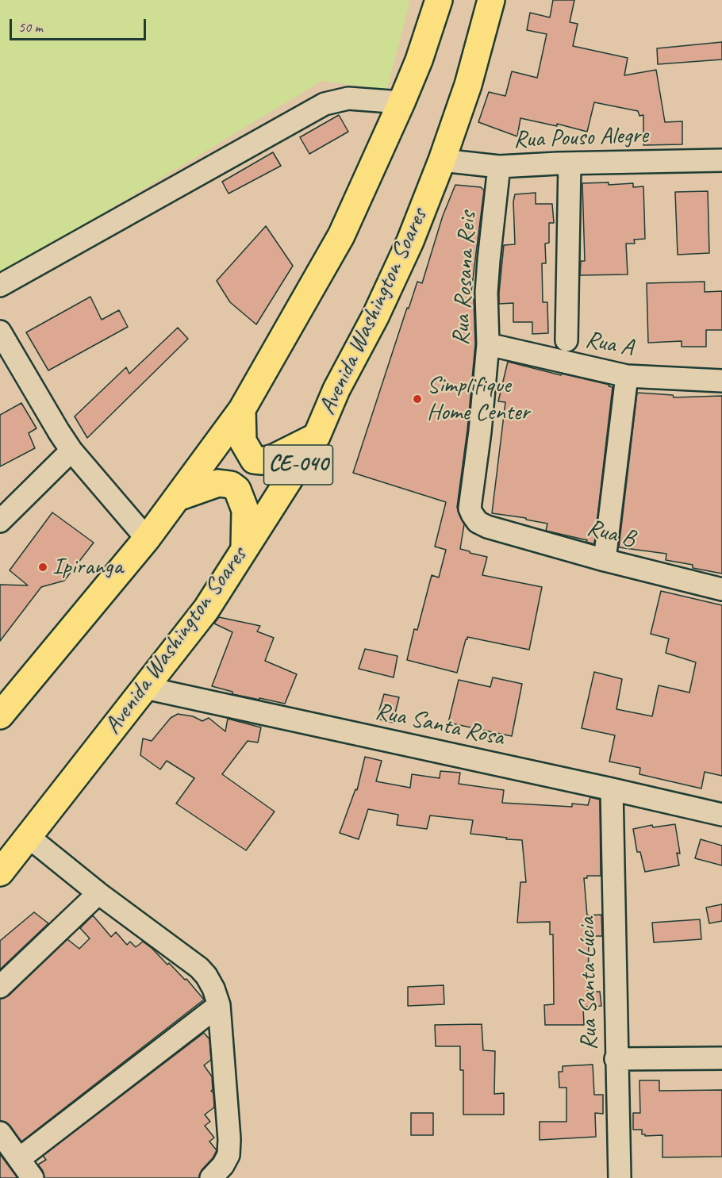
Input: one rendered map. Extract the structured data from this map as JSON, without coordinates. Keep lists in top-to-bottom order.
{
  "streets": {
    "highway": ["Avenida Washington Soares", "CE-040"],
    "street": [
      "Rua Pouso Alegre",
      "Rua Rosana Reis",
      "Rua A",
      "Rua B",
      "Rua Santa Rosa",
      "Rua Santa Lúcia"
    ]
  },
  "crossings": [
    ["Rua Pouso Alegre", "Rua Rosana Reis"],
    ["Rua Pouso Alegre", "Avenida Washington Soares"],
    ["Rua Rosana Reis", "Rua A"],
    ["Rua Rosana Reis", "Rua B"],
    ["Avenida Washington Soares", "Rua Santa Rosa"],
    ["Rua Santa Rosa", "Rua Santa Lúcia"]
  ],
  "places": ["Simplifique Home Center", "Ipiranga"],
  "scale_bar": "50 m"
}
